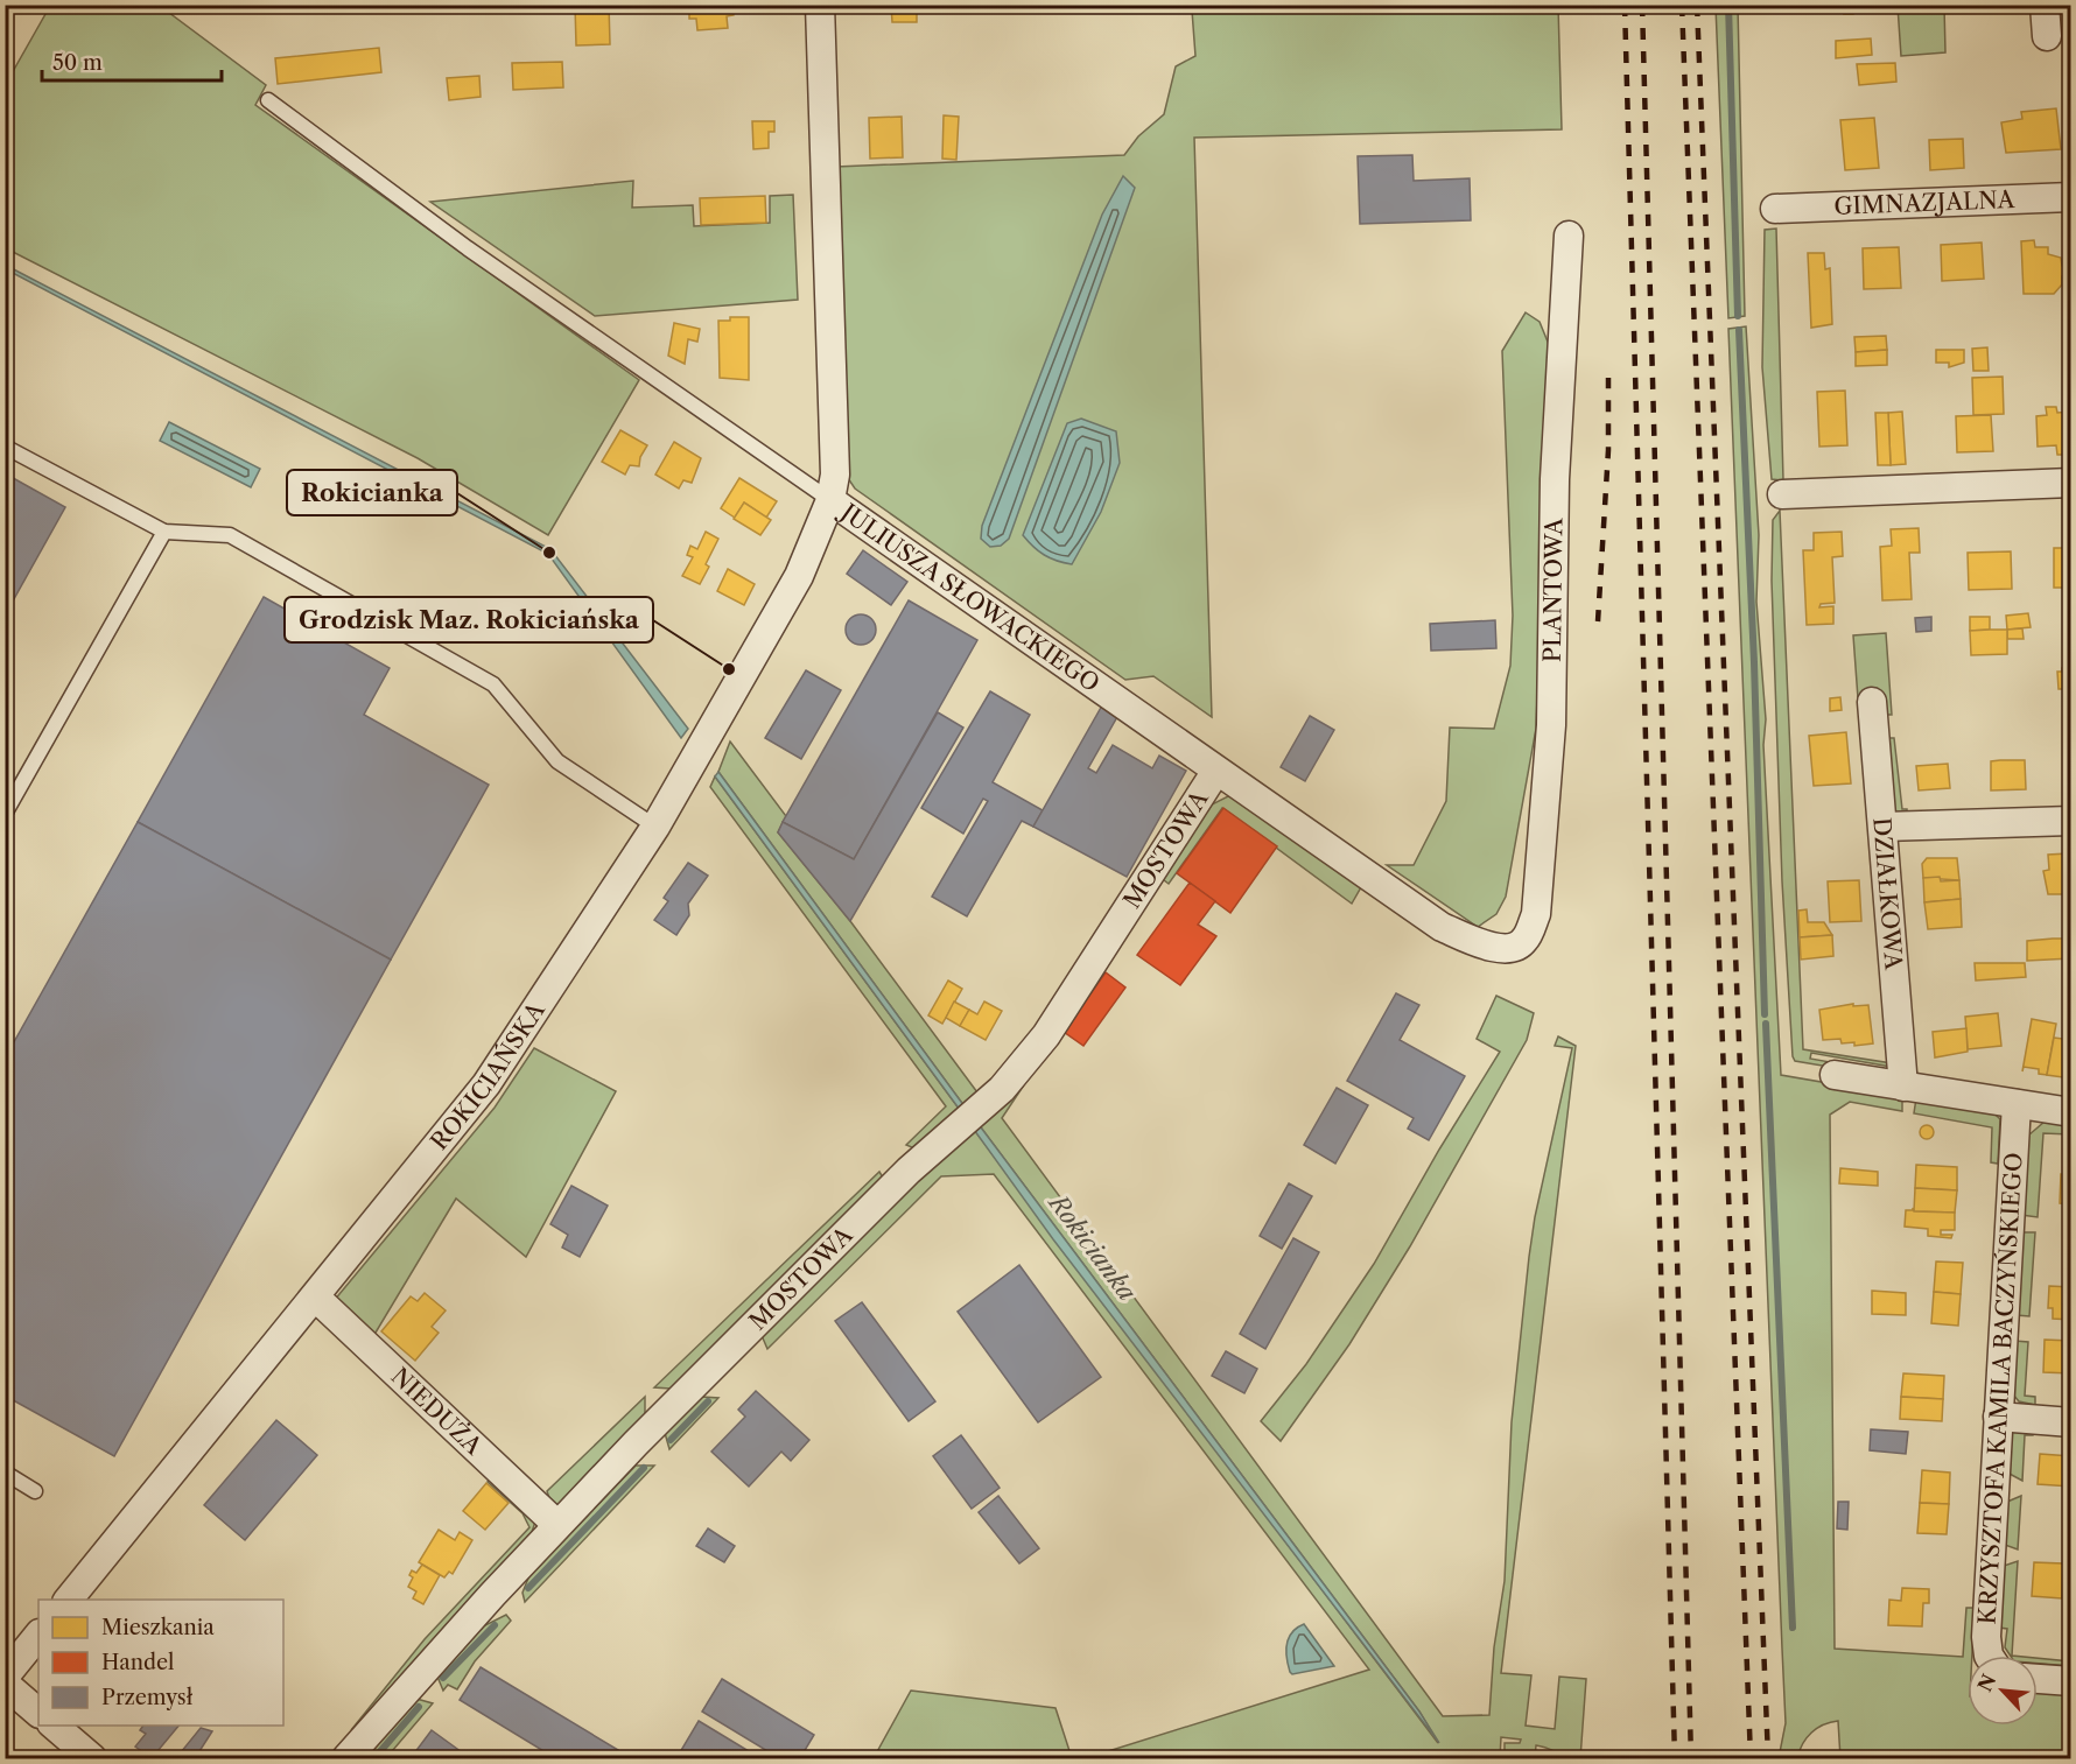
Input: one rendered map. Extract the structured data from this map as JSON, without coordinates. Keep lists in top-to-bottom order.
{
  "streets": {
    "street": [
      "GIMNAZJALNA",
      "PLANTOWA",
      "JULIUSZA SŁOWACKIEGO",
      "MOSTOWA",
      "DZIAŁKOWA",
      "ROKICIAŃSKA",
      "KRZYSZTOFA KAMILA BACZYŃSKIEGO",
      "NIEDUŻA"
    ]
  },
  "crossings": [
    ["PLANTOWA", "JULIUSZA SŁOWACKIEGO"],
    ["JULIUSZA SŁOWACKIEGO", "MOSTOWA"],
    ["JULIUSZA SŁOWACKIEGO", "ROKICIAŃSKA"],
    ["MOSTOWA", "NIEDUŻA"],
    ["ROKICIAŃSKA", "NIEDUŻA"]
  ],
  "water": ["Rokicianka"],
  "places": ["Rokicianka", "Grodzisk Maz. Rokiciańska"],
  "legend": ["Mieszkania", "Handel", "Przemysł"],
  "scale_bar": "50 m",
  "north": "top left"
}
